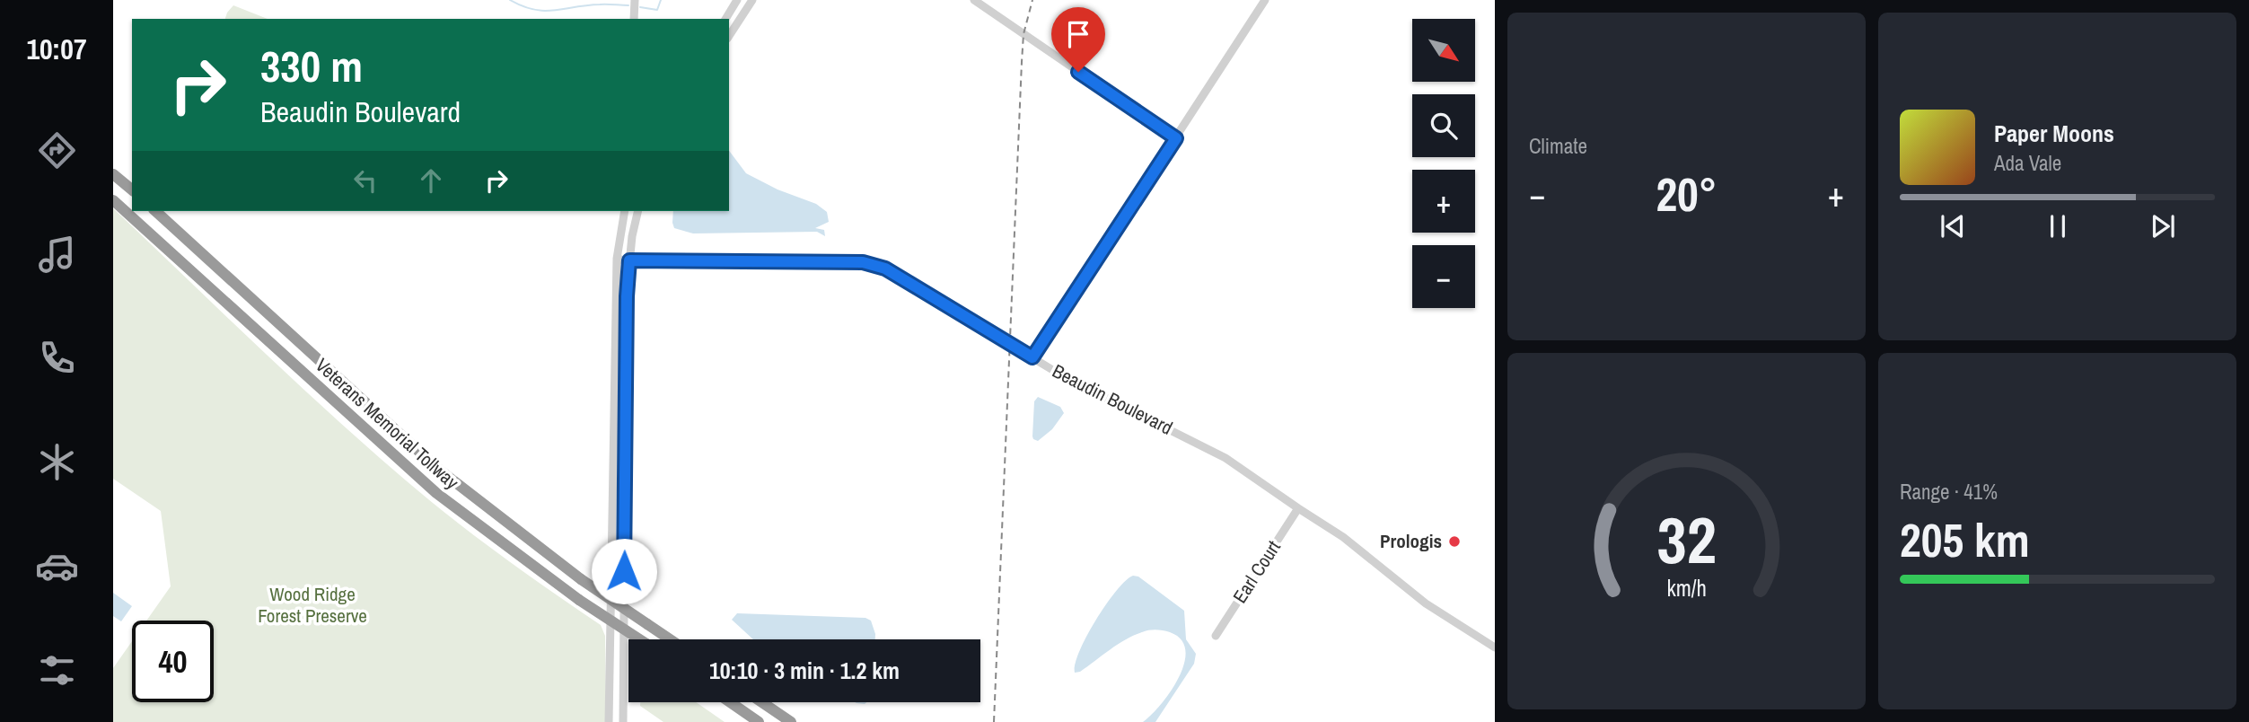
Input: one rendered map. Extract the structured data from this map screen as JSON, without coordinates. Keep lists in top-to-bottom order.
{
  "streets": {
    "highway": ["Veterans Memorial Tollway"],
    "street": ["Beaudin Boulevard", "Earl Court"]
  },
  "crossings": [
    ["Beaudin Boulevard", "Earl Court"]
  ],
  "parks": ["Wood Ridge Forest Preserve"],
  "places": ["Prologis"],
  "north": "bottom right",
  "page": {
    "tabs": "10:07",
    "tile": [
      "Climate",
      ["Range · 41%", "205 km"]
    ],
    "map_buttons": ["+", "−"],
    "turn": ["330 m", "Beaudin Boulevard"],
    "song": ["Paper Moons", "Ada Vale"],
    "heat": ["−", "20°", "+"],
    "limit": "40",
    "trip": "10:10 · 3 min · 1.2 km",
    "gauge": ["32", "km/h"]
  }
}
